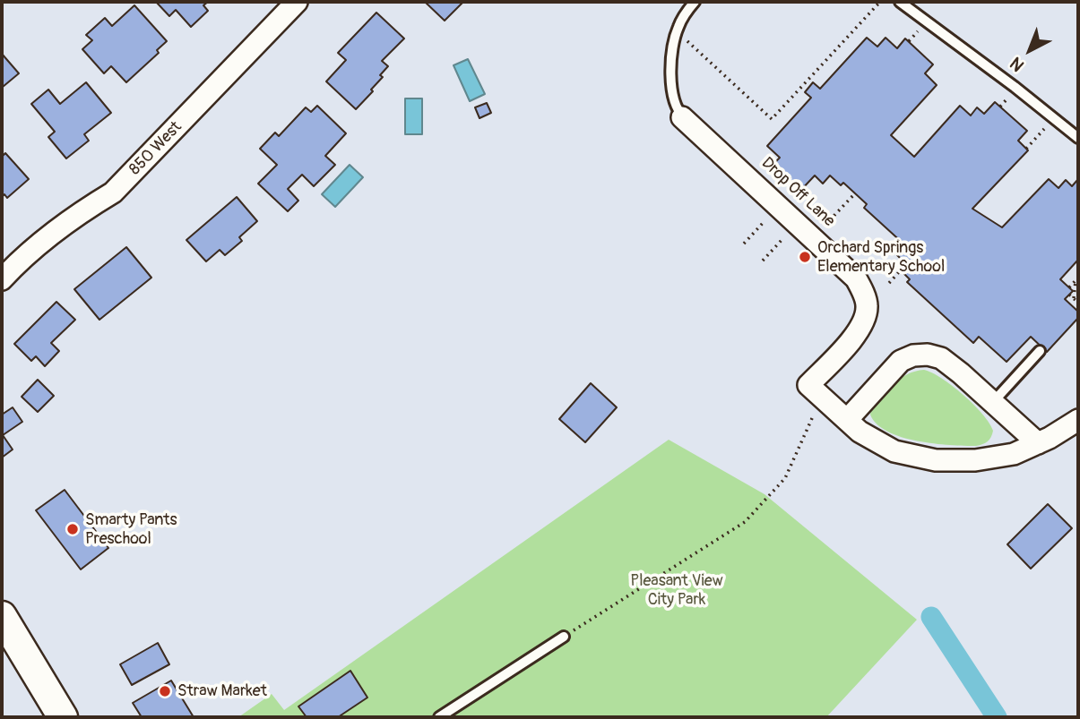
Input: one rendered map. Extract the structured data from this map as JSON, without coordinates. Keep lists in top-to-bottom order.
{
  "streets": {
    "street": ["850 West"]
  },
  "parks": ["Pleasant View City Park"],
  "places": ["Orchard Springs Elementary School", "Smarty Pants Preschool", "Straw Market"],
  "north": "bottom left"
}
